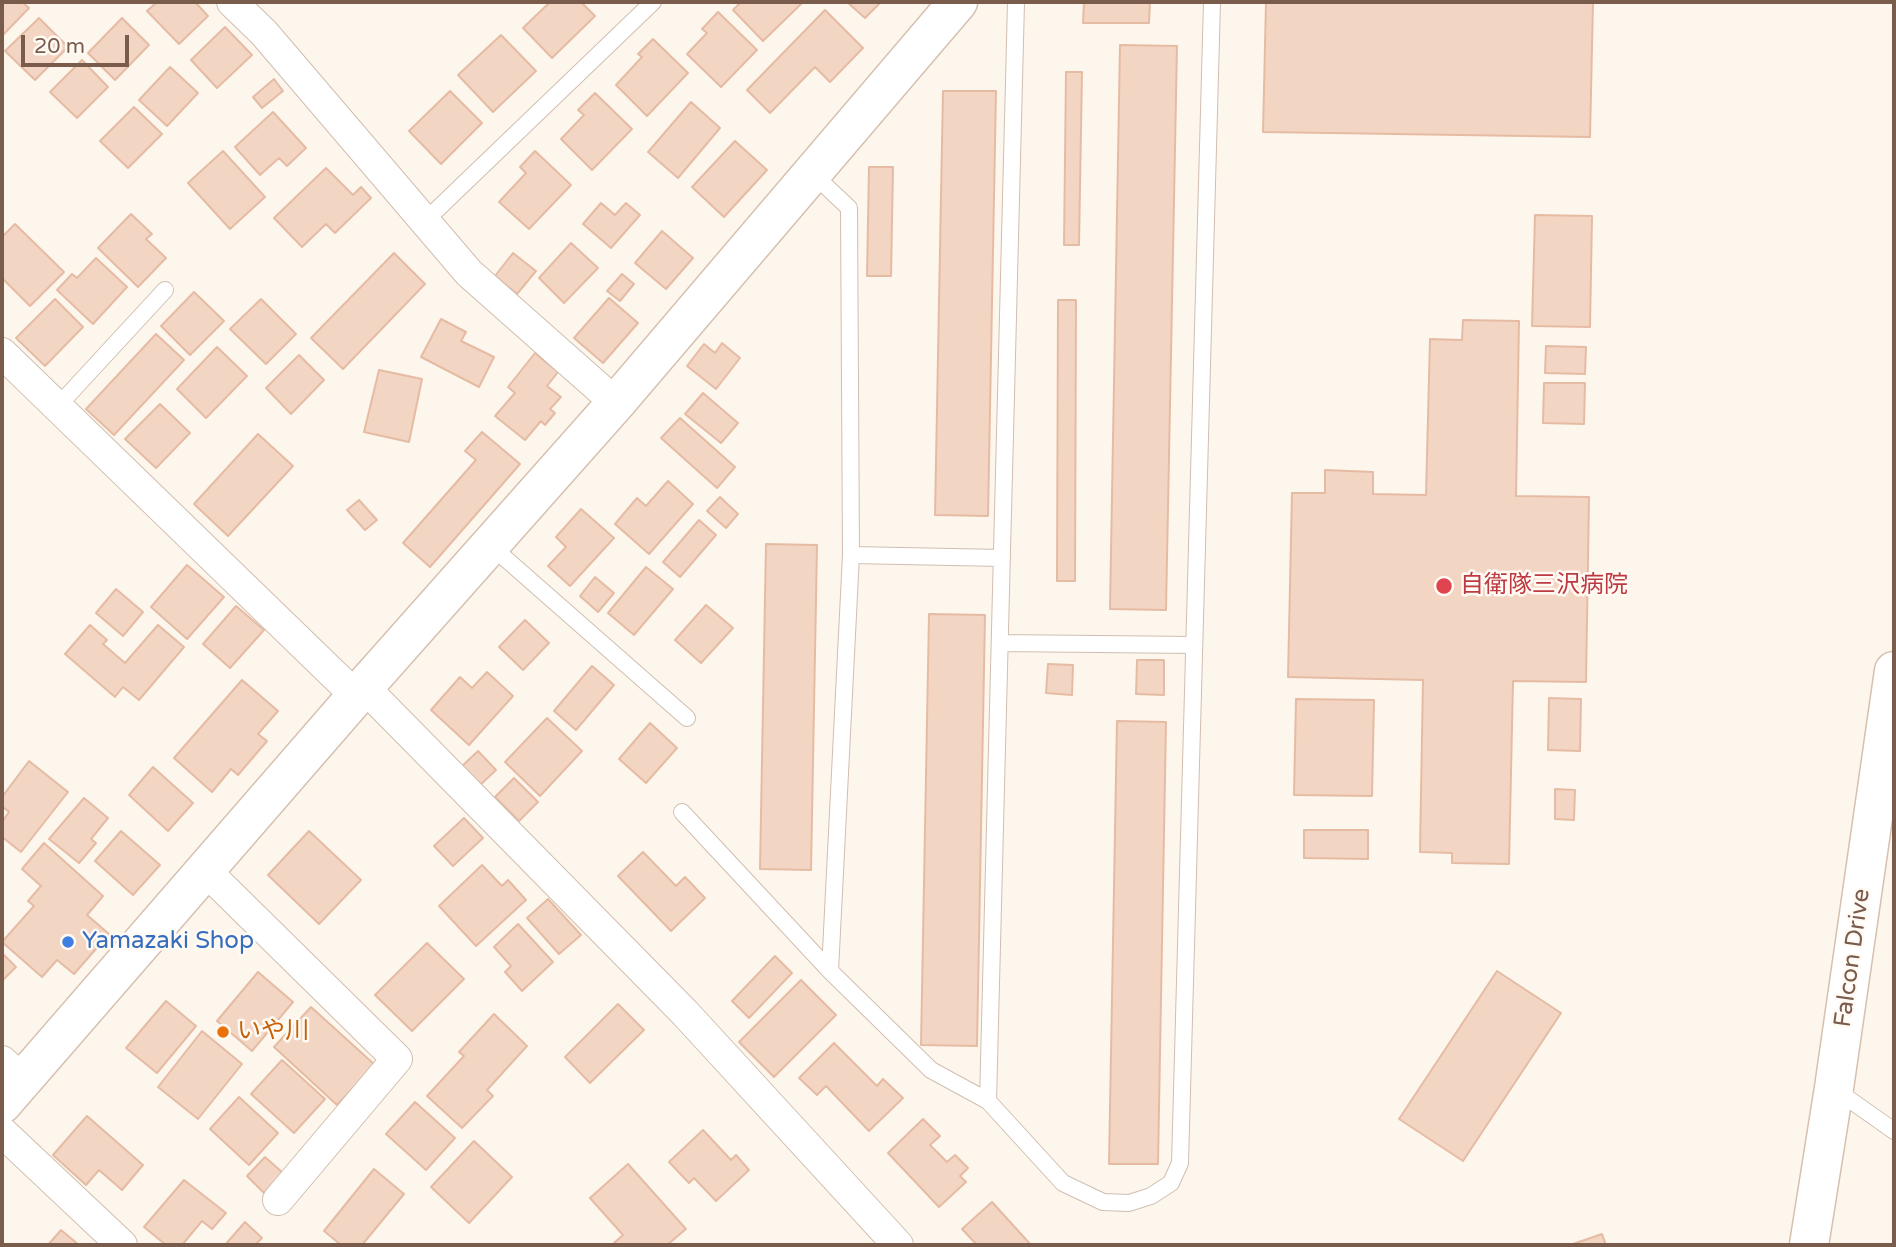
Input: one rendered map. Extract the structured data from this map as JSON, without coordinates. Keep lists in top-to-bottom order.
{
  "streets": {
    "street": ["Falcon Drive"]
  },
  "places": ["自衛隊三沢病院", "Yamazaki Shop", "いや川"],
  "scale_bar": "20 m"
}
